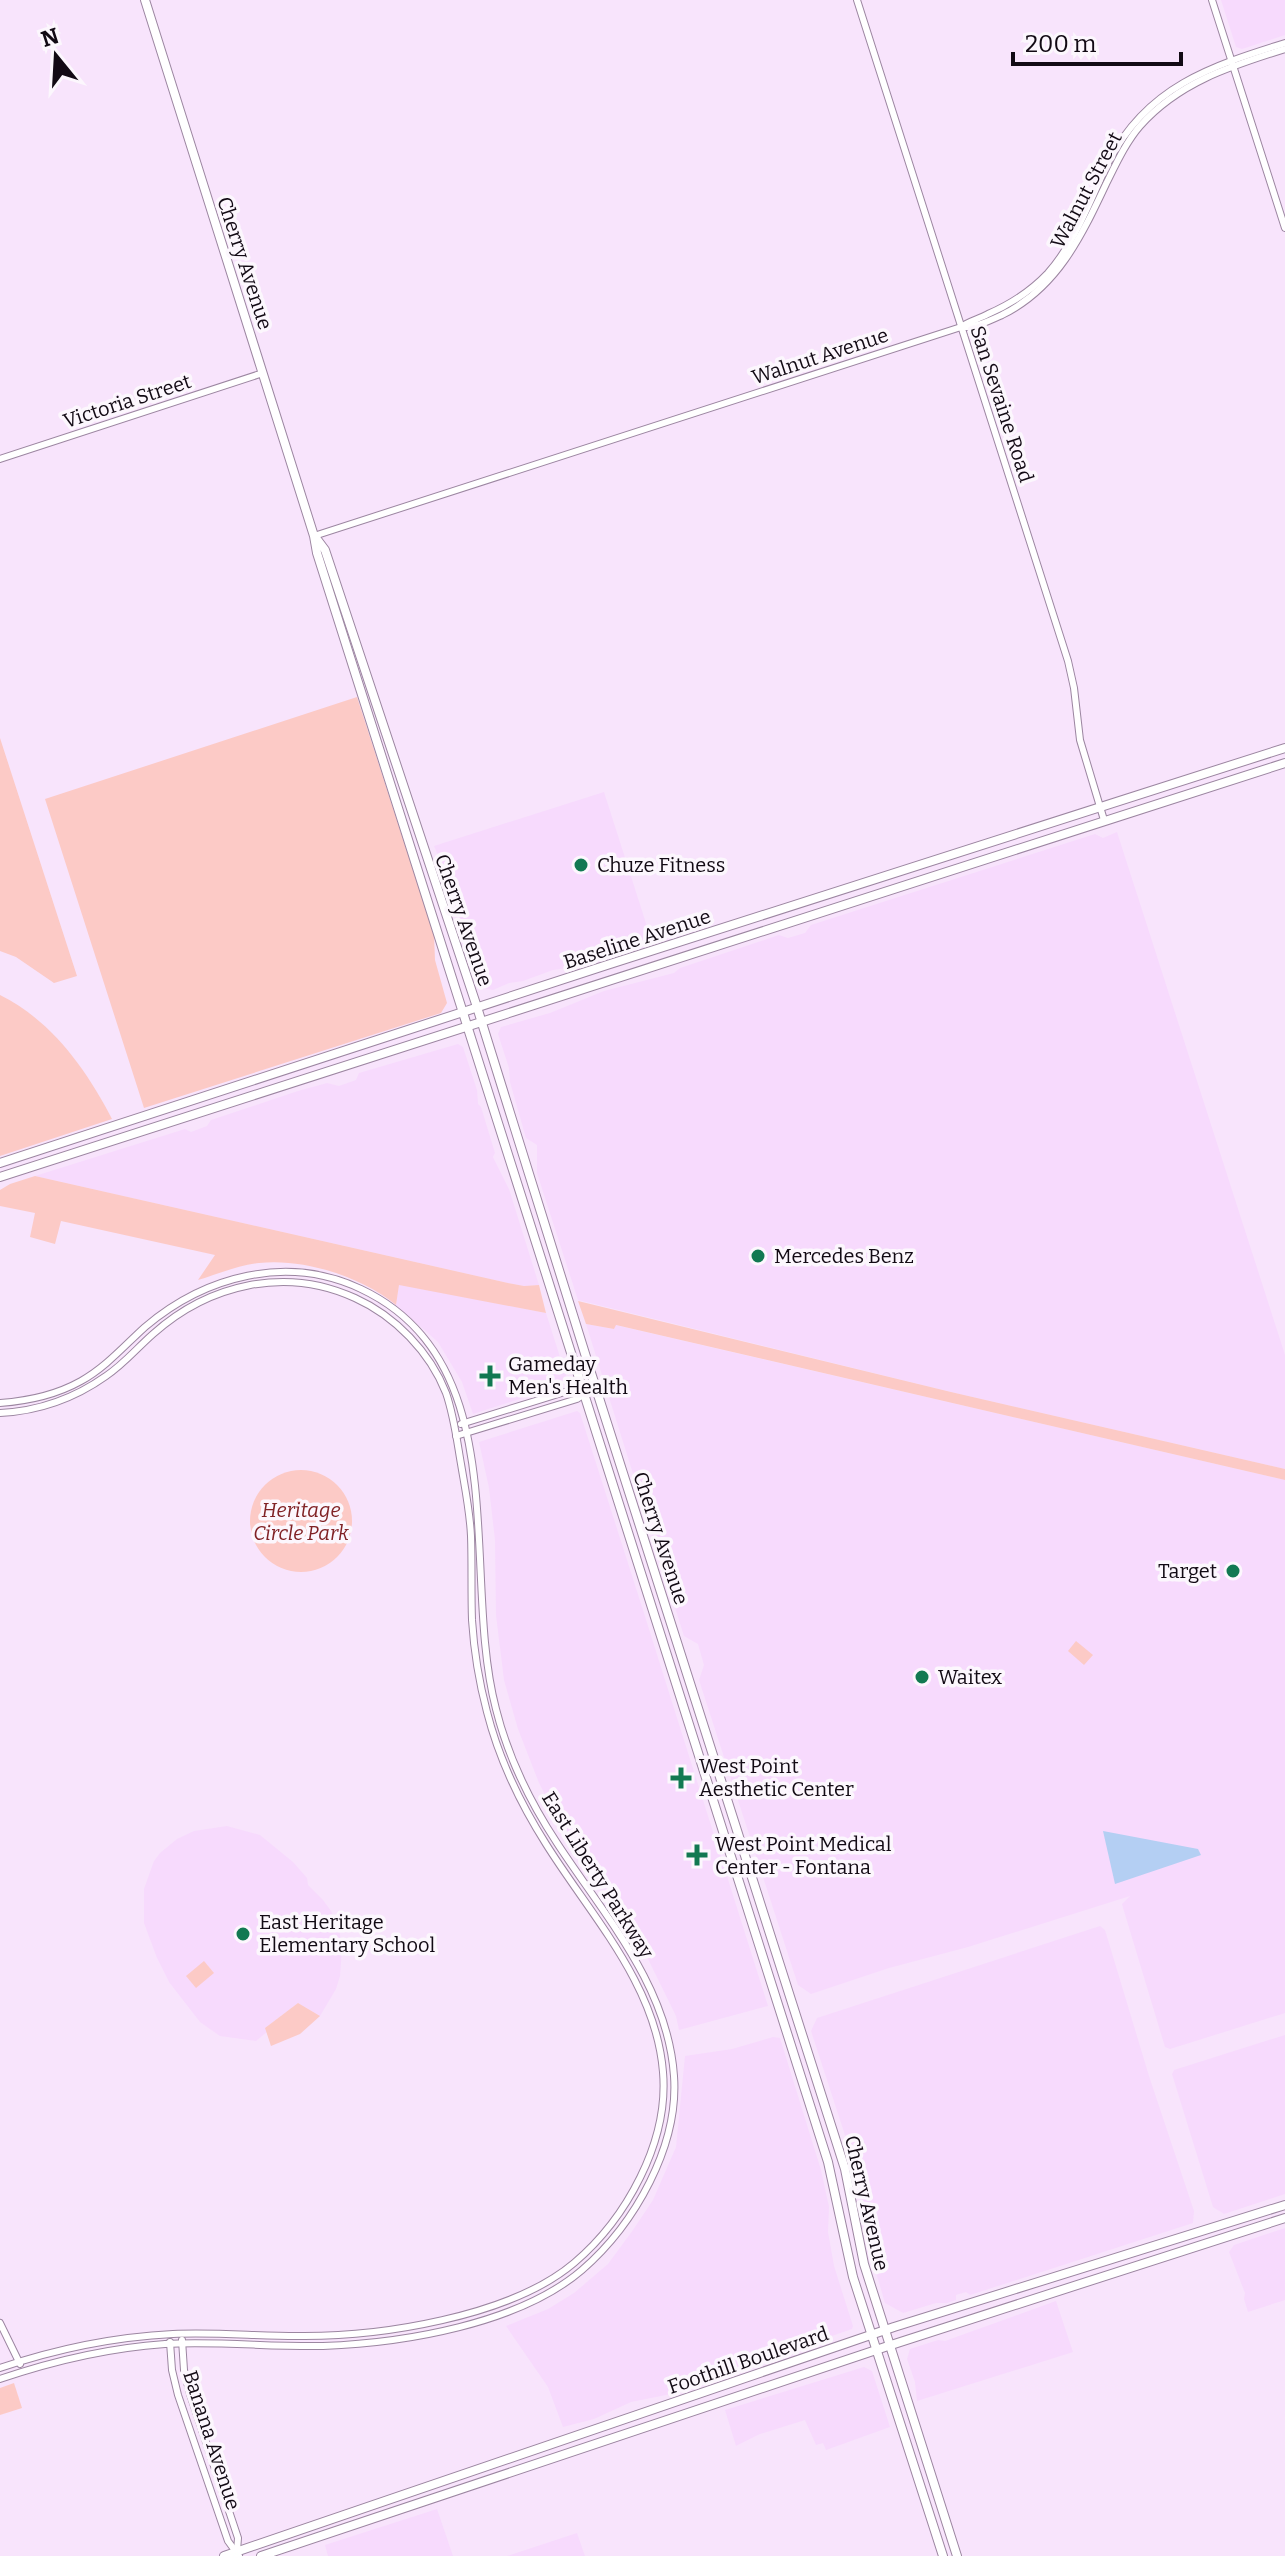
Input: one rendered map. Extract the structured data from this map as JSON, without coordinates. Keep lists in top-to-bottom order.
{
  "streets": {
    "main road": ["Cherry Avenue", "Baseline Avenue", "Foothill Boulevard"],
    "street": [
      "Walnut Avenue",
      "Victoria Street",
      "San Sevaine Road",
      "East Liberty Parkway",
      "Banana Avenue"
    ]
  },
  "crossings": [
    ["Cherry Avenue", "Walnut Avenue"],
    ["Cherry Avenue", "Victoria Street"],
    ["Cherry Avenue", "Baseline Avenue"],
    ["Cherry Avenue", "Foothill Boulevard"],
    ["Walnut Avenue", "San Sevaine Road"],
    ["San Sevaine Road", "Baseline Avenue"],
    ["East Liberty Parkway", "Banana Avenue"],
    ["Foothill Boulevard", "Banana Avenue"]
  ],
  "parks": ["Heritage Circle Park"],
  "places": {
    "other": [
      "Chuze Fitness",
      "Mercedes Benz",
      "Target",
      "Waitex",
      "East Heritage Elementary School"
    ],
    "health": ["Gameday Men's Health", "West Point Aesthetic Center", "West Point Medical Center - Fontana"]
  },
  "scale_bar": "200 m",
  "north": "top"
}
